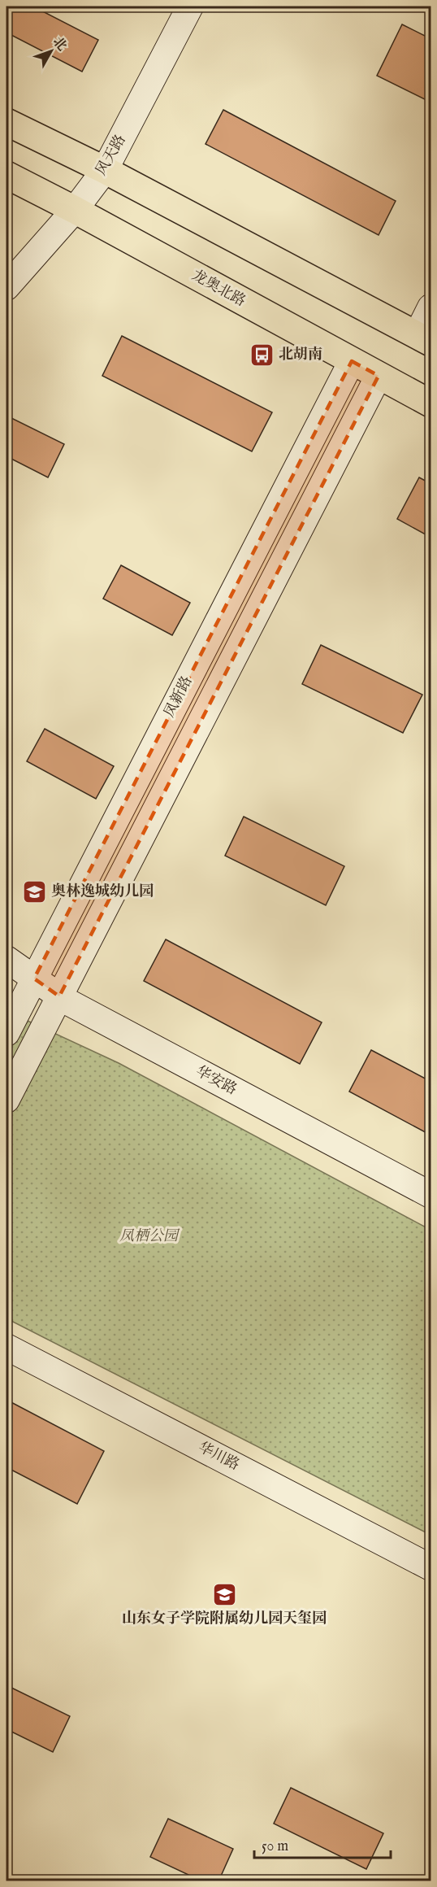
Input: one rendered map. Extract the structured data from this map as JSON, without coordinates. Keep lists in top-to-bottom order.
{
  "streets": {
    "main road": [
      "风天路",
      "龙奥北路",
      "凤新路",
      "华安路",
      "华川路"
    ]
  },
  "crossings": [
    ["风天路", "龙奥北路"],
    ["龙奥北路", "凤新路"],
    ["凤新路", "华安路"]
  ],
  "parks": ["凤栖公园"],
  "places": {
    "bus stop": ["北胡南"],
    "school or university": ["奥林逸城幼儿园", "山东女子学院附属幼儿园天玺园"]
  },
  "scale_bar": "50 m",
  "north": "top right"
}
